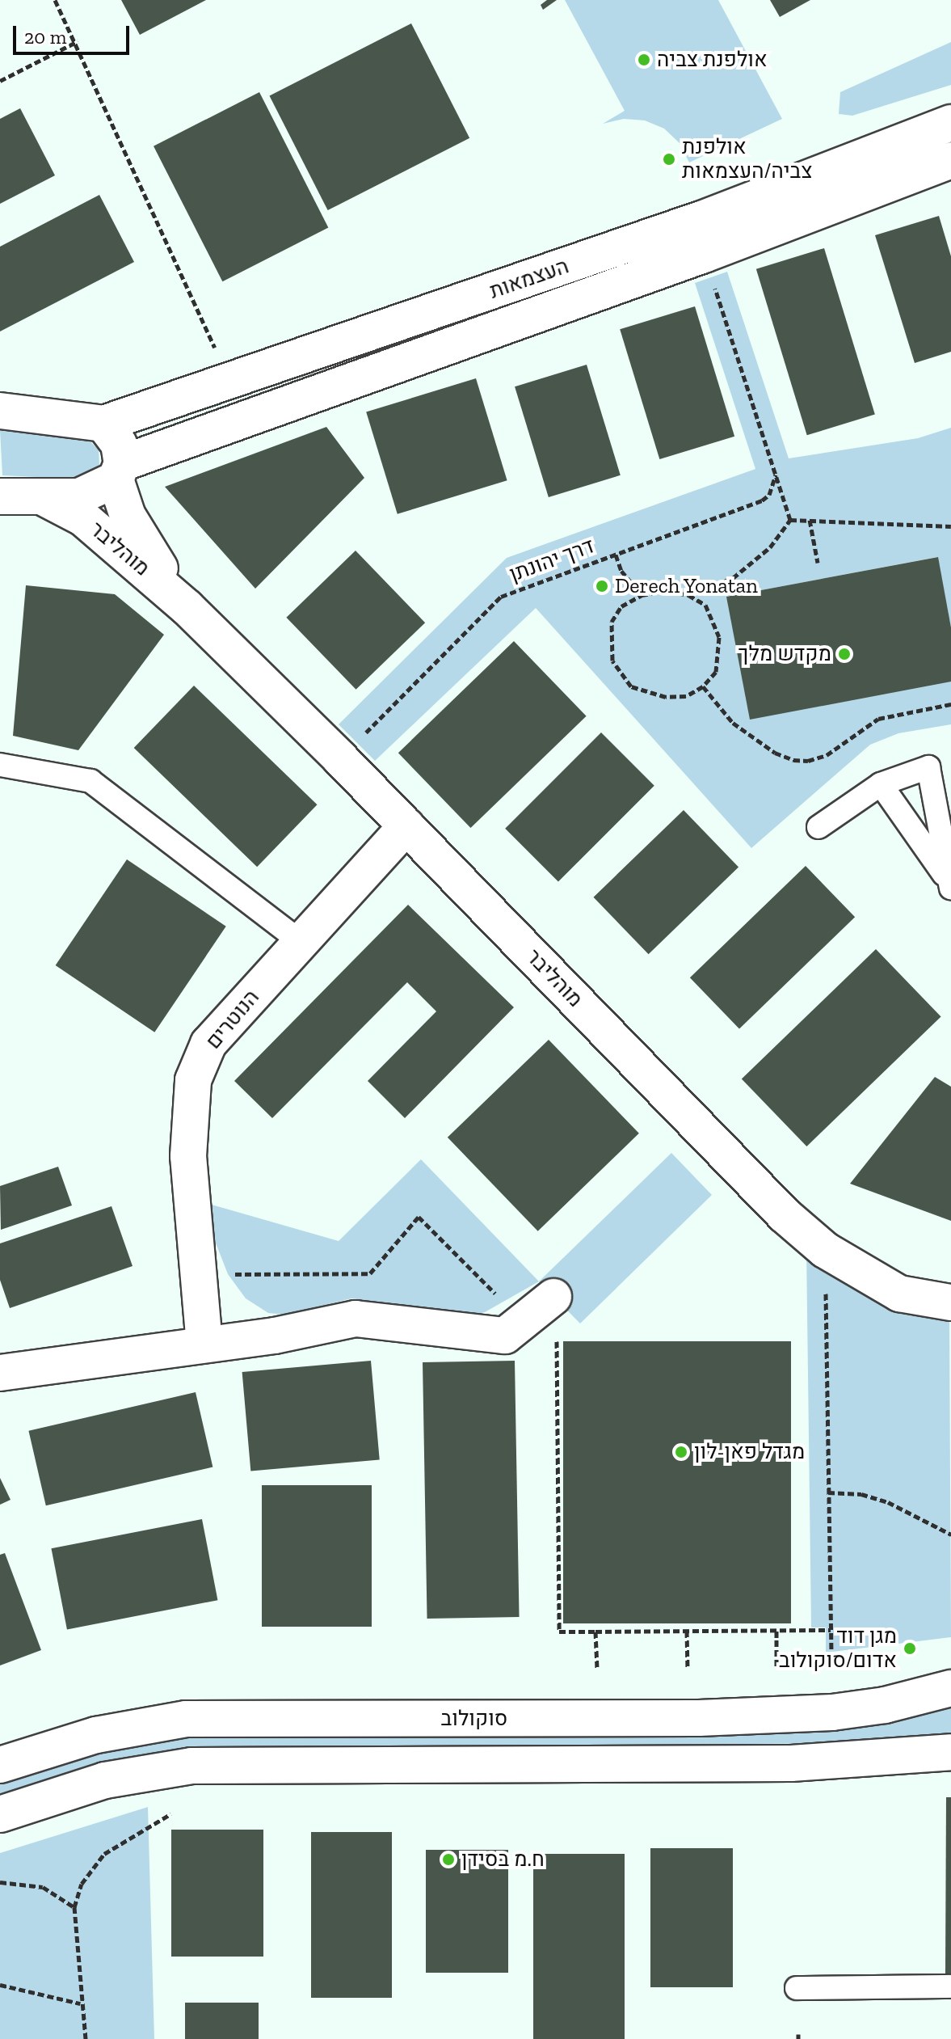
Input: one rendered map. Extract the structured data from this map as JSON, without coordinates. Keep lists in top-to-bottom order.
{
  "streets": {
    "street": [
      "העצמאות",
      "מוהליבר",
      "הנוטרים",
      "סוקולוב"
    ],
    "path": ["דרך יהונתן"]
  },
  "crossings": [
    ["העצמאות", "מוהליבר"],
    ["מוהליבר", "דרך יהונתן"],
    ["מוהליבר", "הנוטרים"]
  ],
  "places": [
    "אולפנת צביה",
    "אולפנת צביה/העצמאות",
    "Derech Yonatan",
    "מקדש מלך",
    "מגדל פאן-לון",
    "מגן דוד אדום/סוקולוב",
    "ח.מ בסידן"
  ],
  "scale_bar": "20 m"
}
